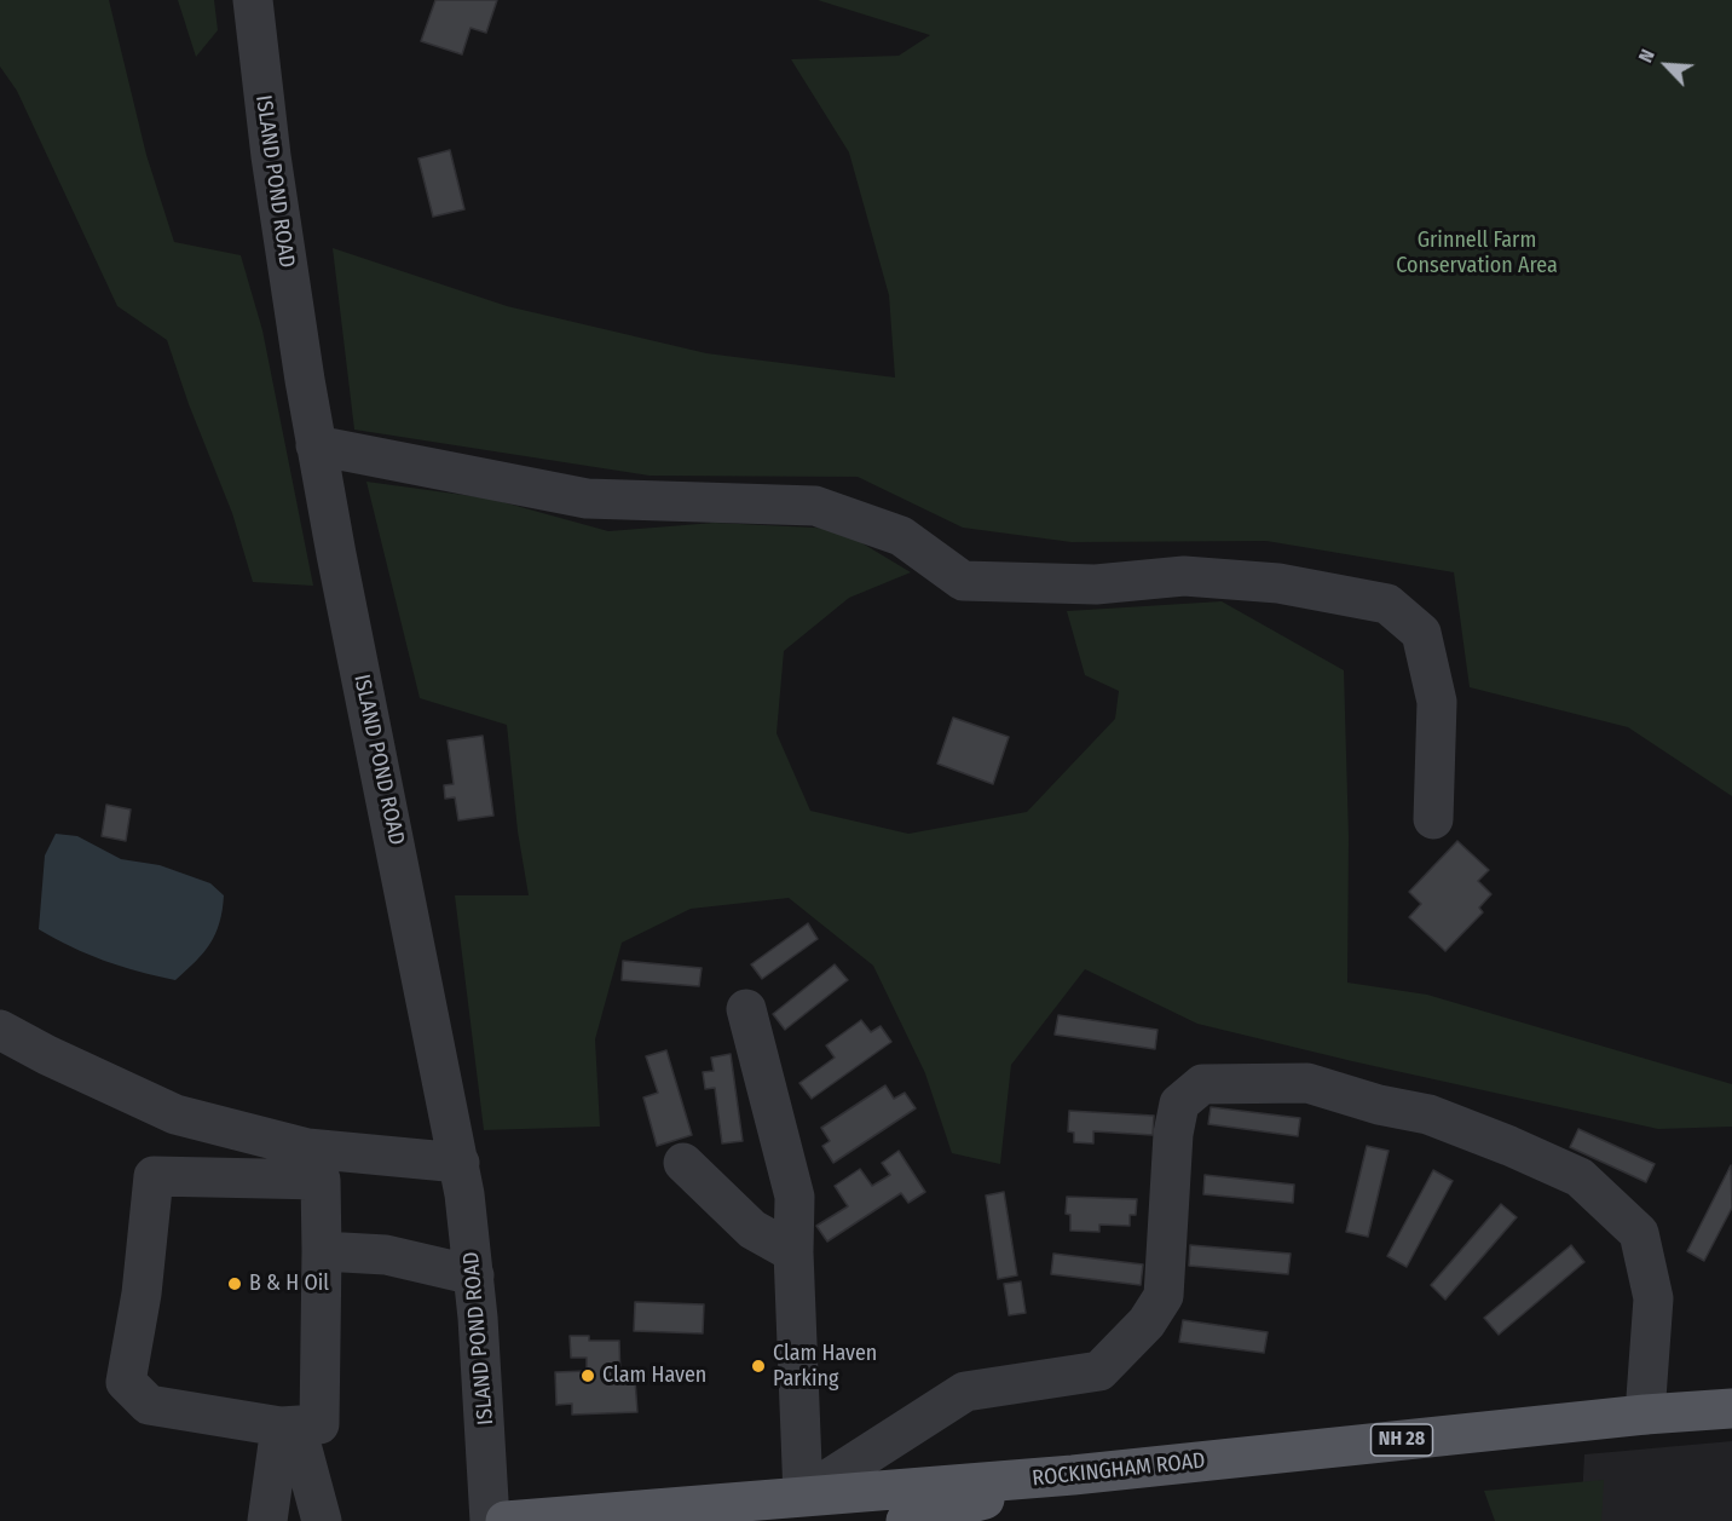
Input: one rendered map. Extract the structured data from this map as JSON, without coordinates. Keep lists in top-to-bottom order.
{
  "streets": {
    "main road": ["NH 28", "ROCKINGHAM ROAD"],
    "street": ["ISLAND POND ROAD"]
  },
  "crossings": [
    ["NH 28", "ROCKINGHAM ROAD"]
  ],
  "parks": ["Grinnell Farm Conservation Area"],
  "places": ["B & H Oil", "Clam Haven Parking", "Clam Haven"],
  "north": "top left"
}
